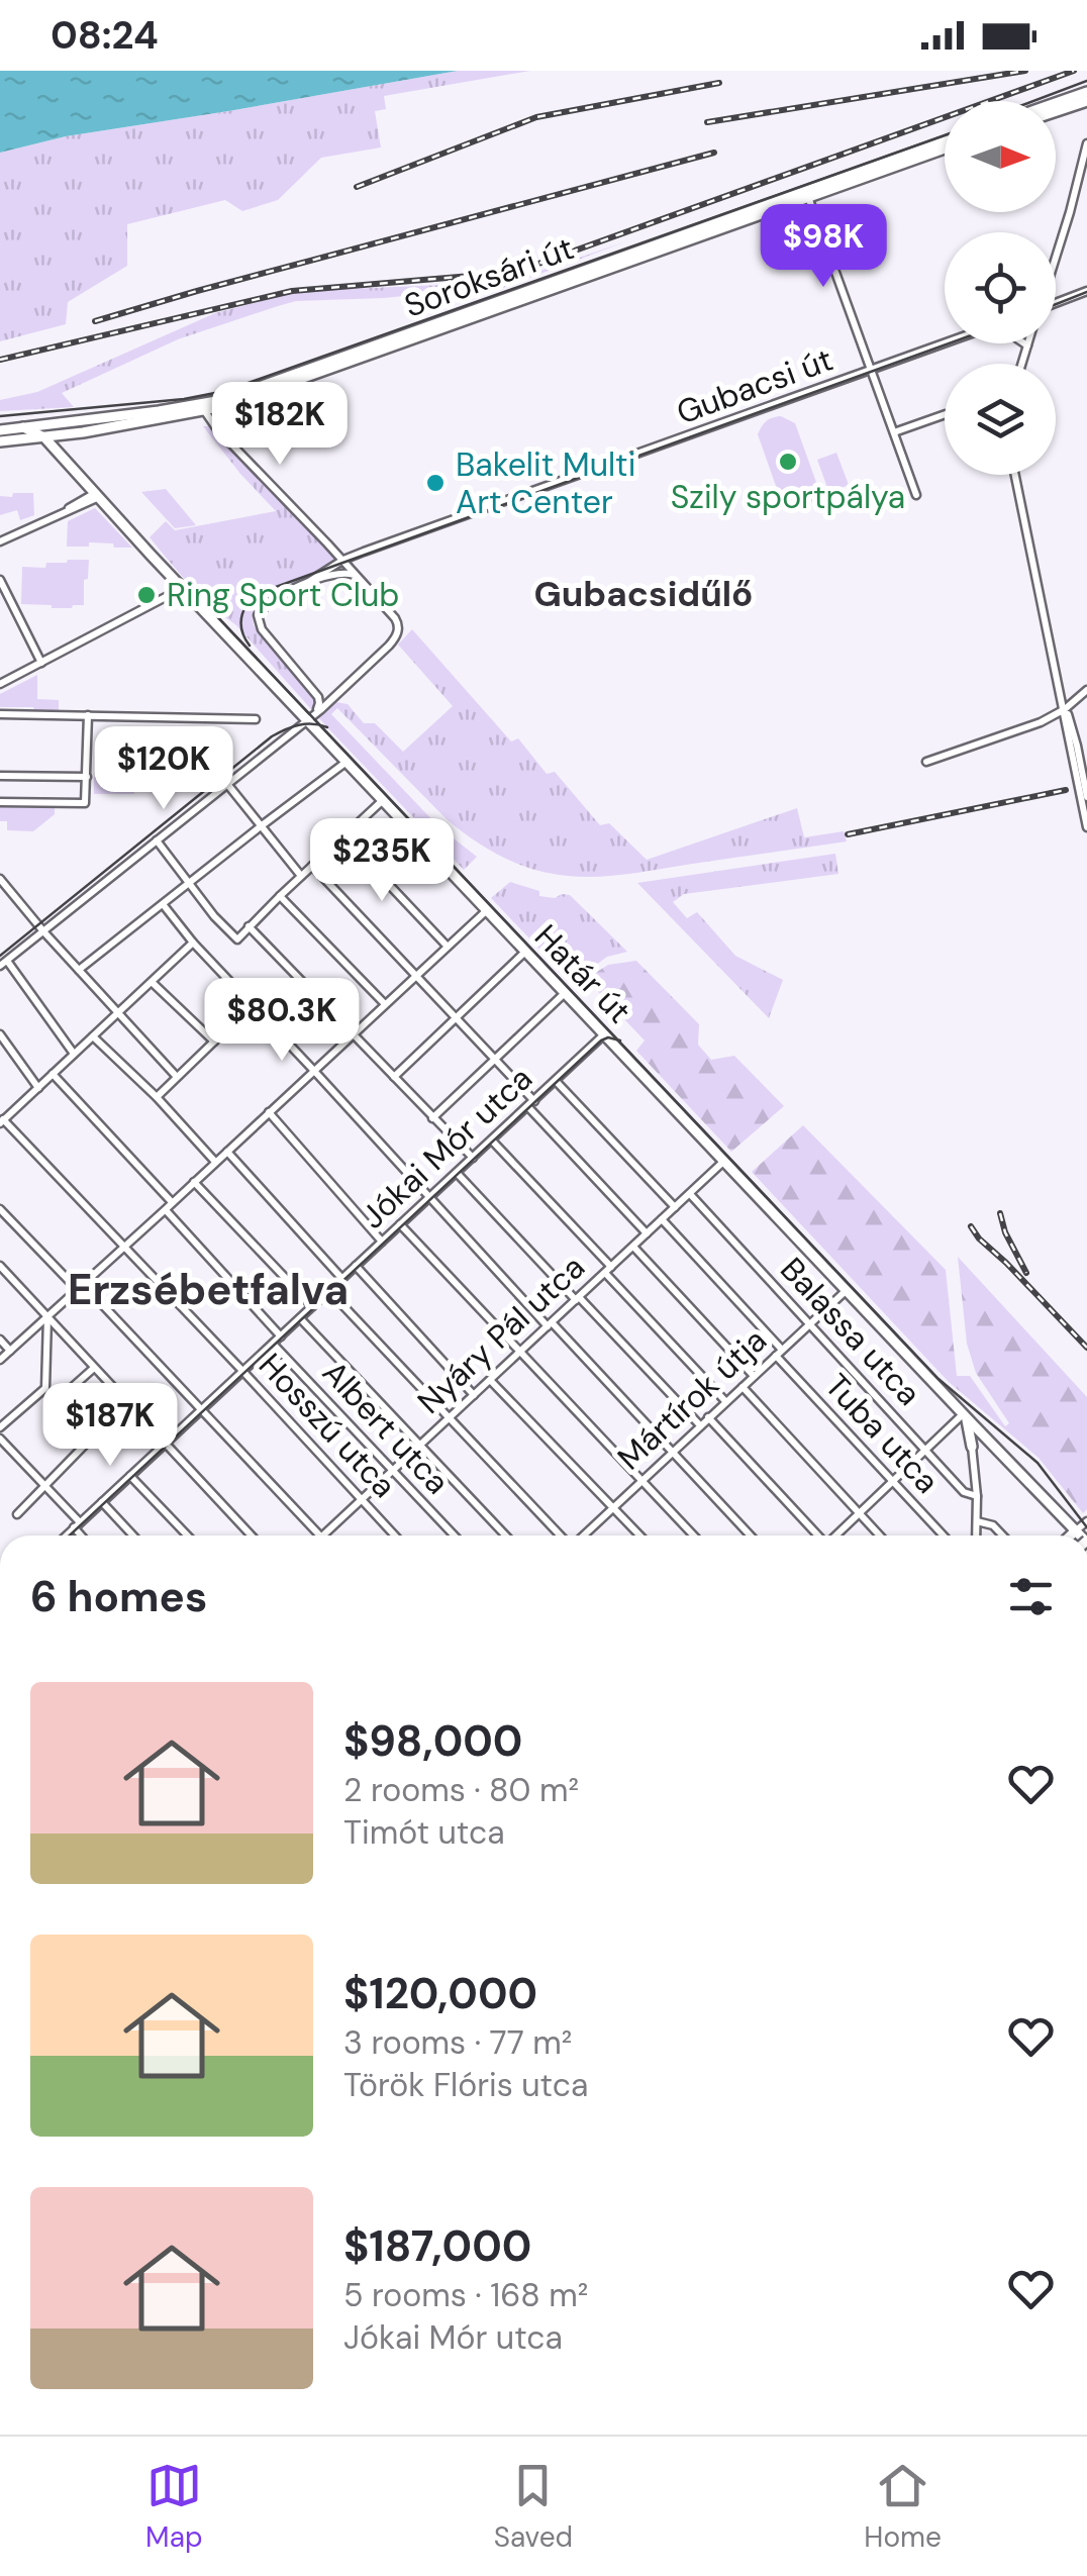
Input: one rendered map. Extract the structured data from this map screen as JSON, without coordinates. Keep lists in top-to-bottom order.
{
  "streets": {
    "main road": ["Soroksári út", "Határ út"],
    "street": [
      "Gubacsi út",
      "Jókai Mór utca",
      "Balassa utca",
      "Nyáry Pál utca",
      "Mártírok útja",
      "Hosszú utca",
      "Albert utca",
      "Tuba utca"
    ]
  },
  "crossings": [
    ["Soroksári út", "Határ út"],
    ["Határ út", "Jókai Mór utca"],
    ["Határ út", "Nyáry Pál utca"],
    ["Határ út", "Mártírok útja"],
    ["Jókai Mór utca", "Hosszú utca"],
    ["Jókai Mór utca", "Albert utca"],
    ["Balassa utca", "Nyáry Pál utca"],
    ["Balassa utca", "Mártírok útja"],
    ["Nyáry Pál utca", "Hosszú utca"],
    ["Nyáry Pál utca", "Albert utca"],
    ["Nyáry Pál utca", "Tuba utca"],
    ["Mártírok útja", "Tuba utca"]
  ],
  "districts": ["Gubacsidűlő", "Erzsébetfalva"],
  "places": ["Szily sportpálya", "Bakelit Multi Art Center", "Ring Sport Club"],
  "north": "right",
  "page": {
    "status": "08:24",
    "price": [
      "$98K",
      "$182K",
      "$120K",
      "$235K",
      "$80.3K",
      "$187K"
    ],
    "heading": "6 homes",
    "list": [
      {
        "name": "$98,000",
        "note": "2 rooms · 80 m² · Timót utca"
      },
      {
        "name": "$120,000",
        "note": "3 rooms · 77 m² · Török Flóris utca"
      },
      {
        "name": "$187,000",
        "note": "5 rooms · 168 m² · Jókai Mór utca"
      }
    ],
    "tabs": ["Map", "Saved", "Home"]
  }
}
